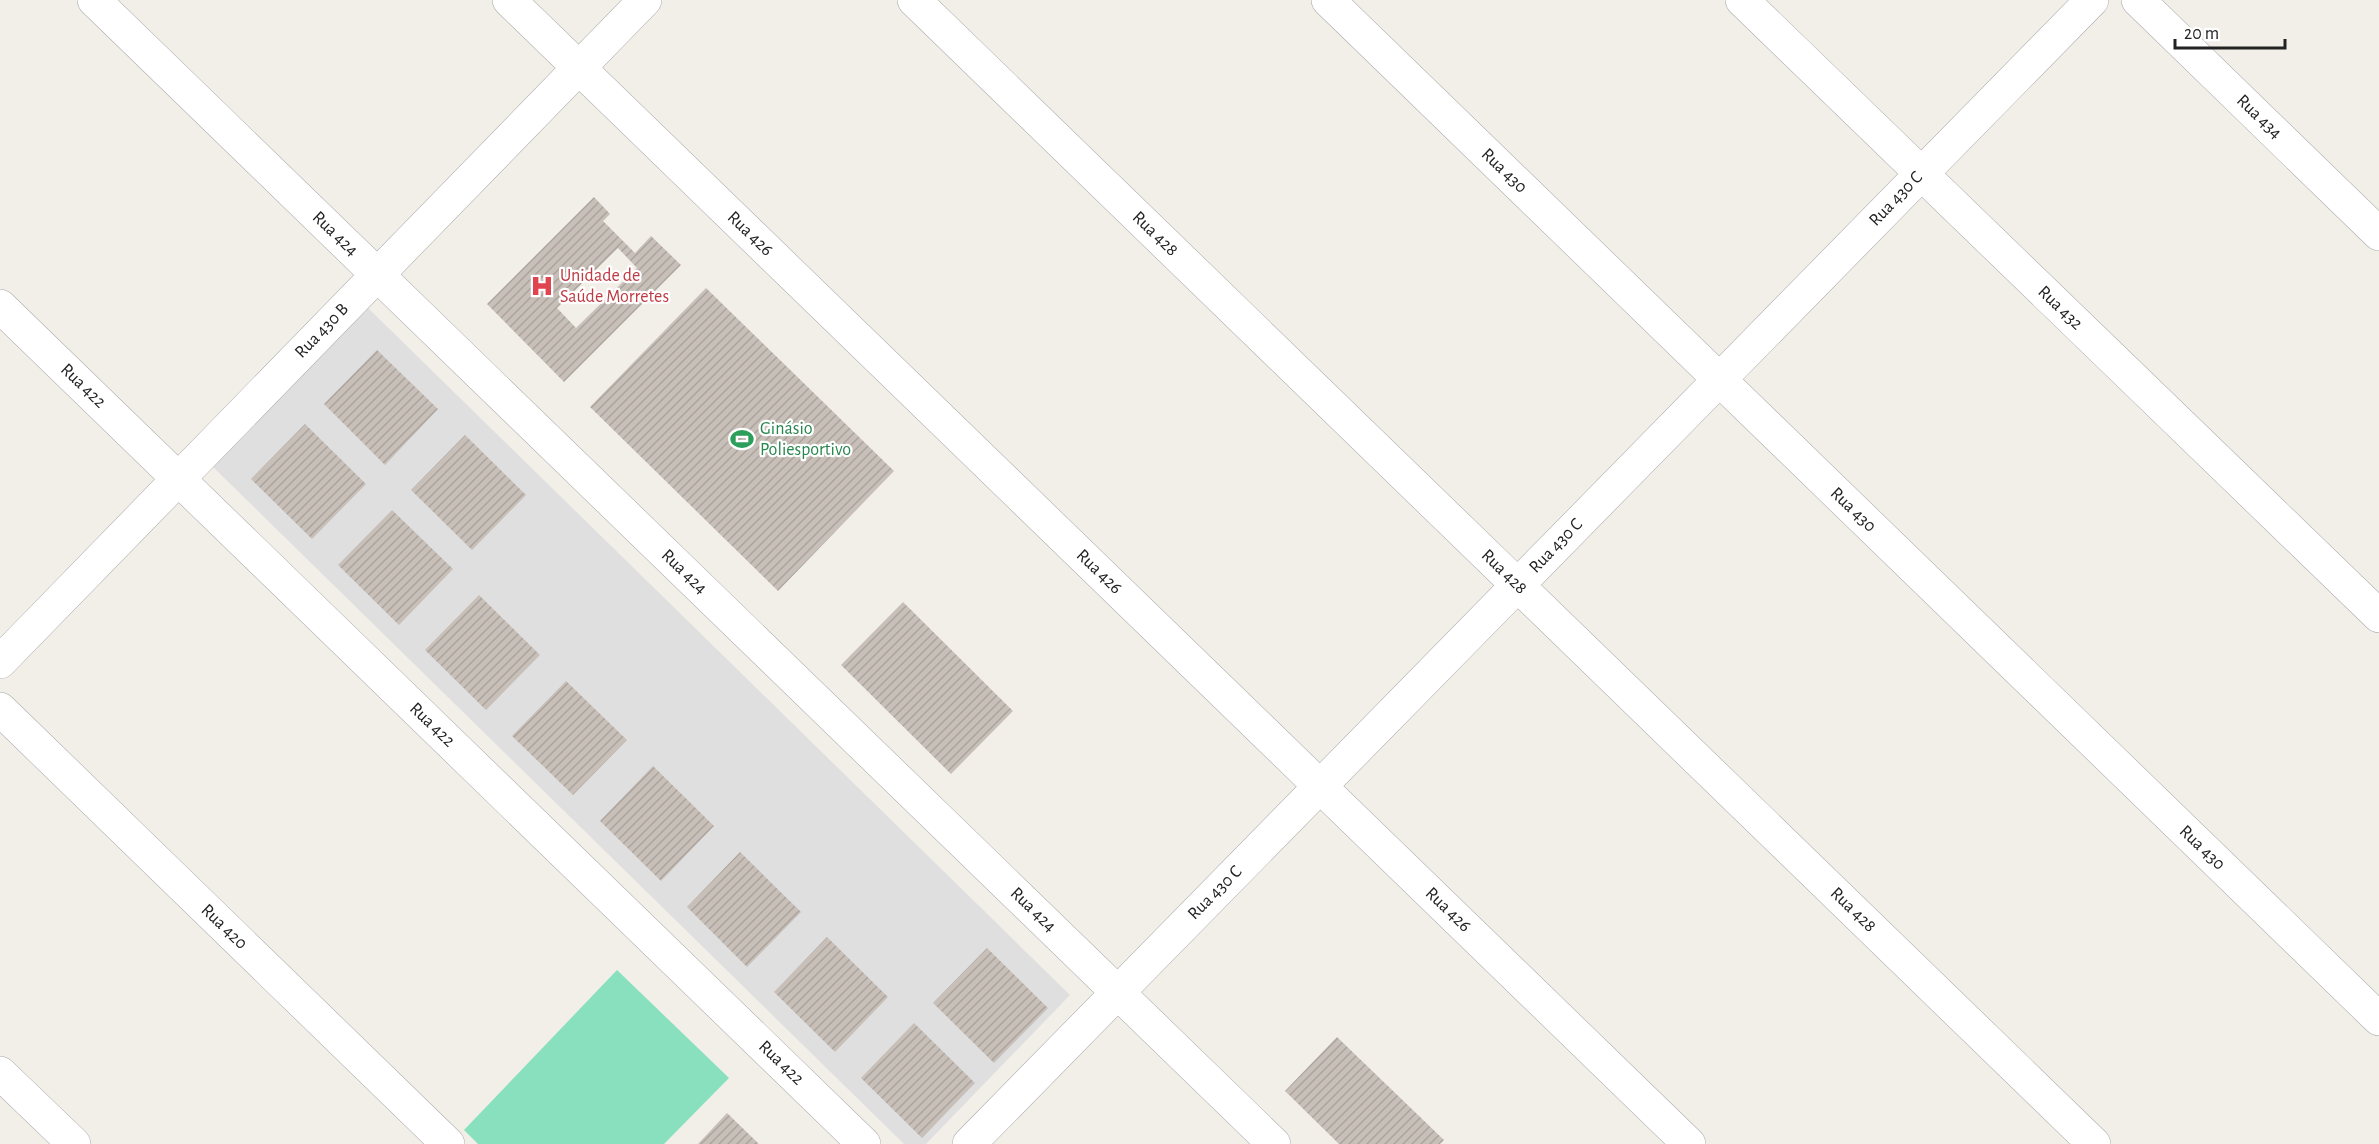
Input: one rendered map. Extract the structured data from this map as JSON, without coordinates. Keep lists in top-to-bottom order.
{
  "streets": {
    "street": [
      "Rua 434",
      "Rua 430",
      "Rua 430 C",
      "Rua 424",
      "Rua 426",
      "Rua 428",
      "Rua 432",
      "Rua 430 B",
      "Rua 422",
      "Rua 420"
    ]
  },
  "crossings": [
    ["Rua 430", "Rua 430 C"],
    ["Rua 430 C", "Rua 424"],
    ["Rua 430 C", "Rua 426"],
    ["Rua 430 C", "Rua 428"],
    ["Rua 430 C", "Rua 432"],
    ["Rua 424", "Rua 430 B"],
    ["Rua 426", "Rua 430 B"],
    ["Rua 430 B", "Rua 422"]
  ],
  "places": {
    "hospital": ["Unidade de Saúde Morretes"],
    "sports": ["Ginásio Poliesportivo"]
  },
  "scale_bar": "20 m"
}
